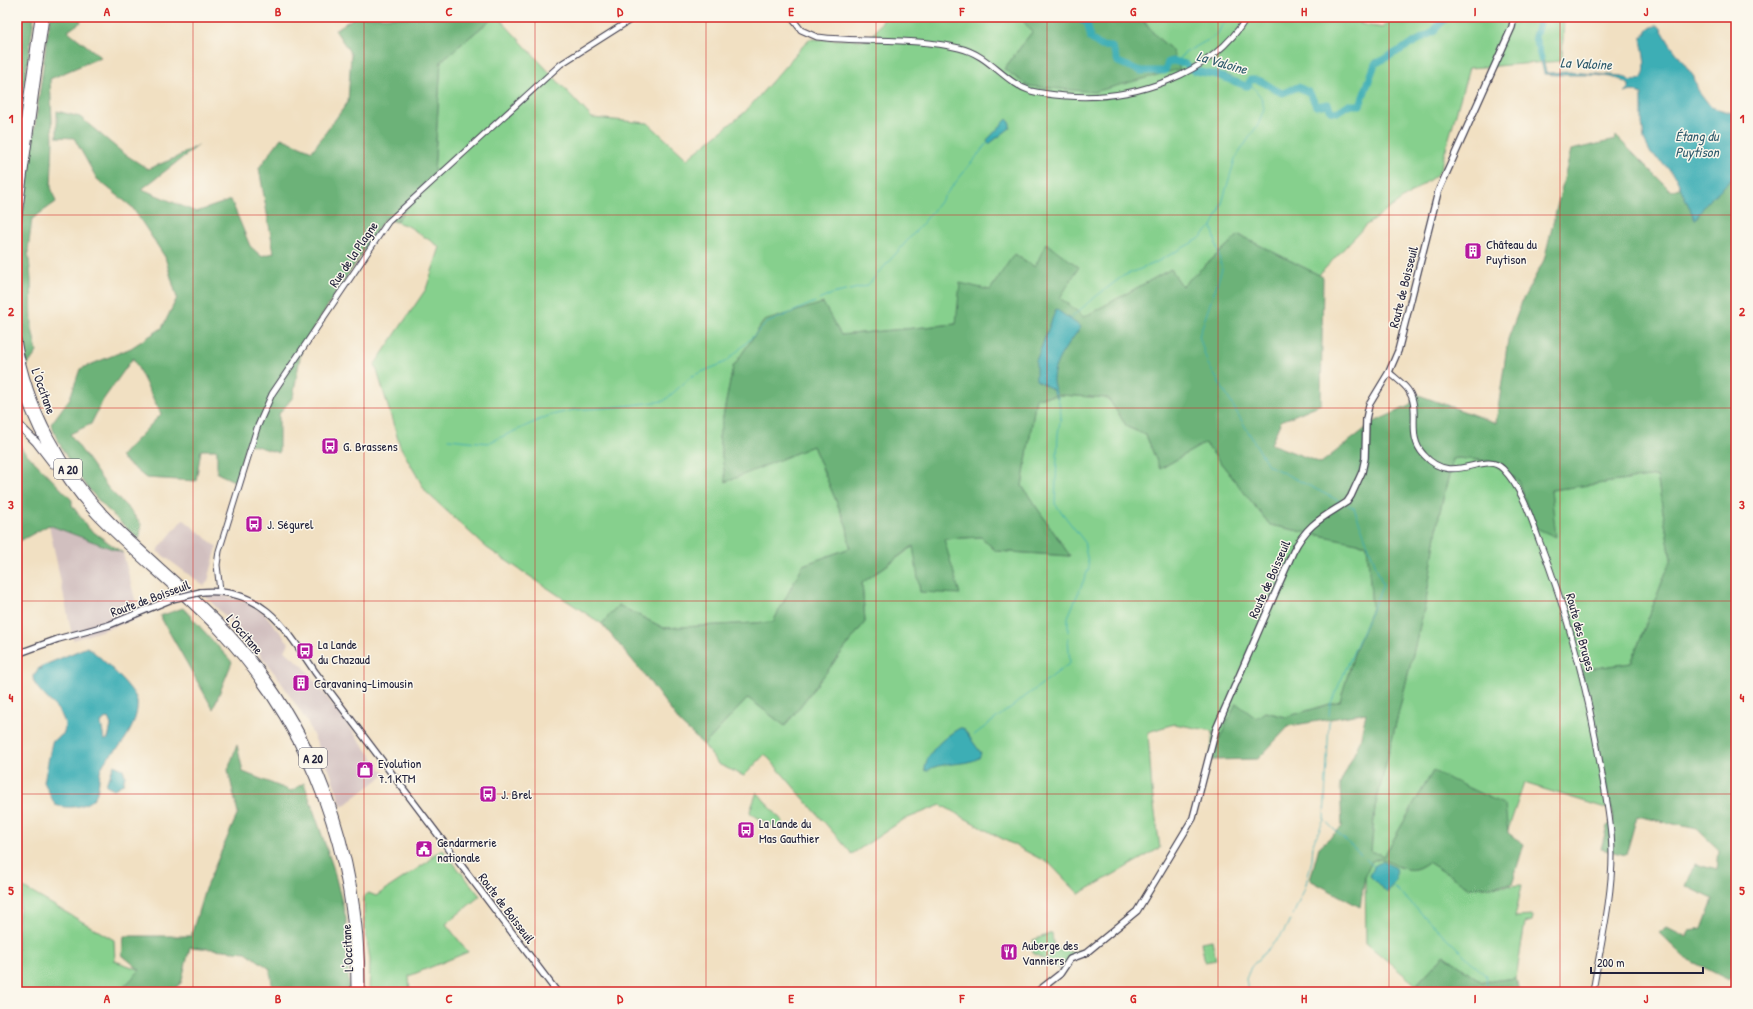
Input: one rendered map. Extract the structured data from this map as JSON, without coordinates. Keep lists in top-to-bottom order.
{
  "streets": {
    "highway": ["L'Occitane", "A 20"],
    "main road": ["Route de Boisseuil"],
    "street": ["Rue de la Plagne", "Route des Bruges"]
  },
  "crossings": [
    ["Rue de la Plagne", "Route de Boisseuil"],
    ["Route de Boisseuil", "Route des Bruges"]
  ],
  "water": ["La Valoine", "Étang du Puytison"],
  "places": {
    "building": ["Château du Puytison", "Caravaning-Limousin"],
    "bus stop": [
      "G. Brassens",
      "J. Ségurel",
      "La Lande du Chazaud",
      "J. Brel",
      "La Lande du Mas Gauthier"
    ],
    "shop": ["Evolution 7.1 KTM"],
    "public building": ["Gendarmerie nationale"],
    "restaurant": ["Auberge des Vanniers"]
  },
  "scale_bar": "200 m",
  "grid": {
    "columns": [
      "A",
      "B",
      "C",
      "D",
      "E",
      "F",
      "G",
      "H",
      "I",
      "J"
    ],
    "rows": [
      "1",
      "2",
      "3",
      "4",
      "5"
    ]
  }
}
